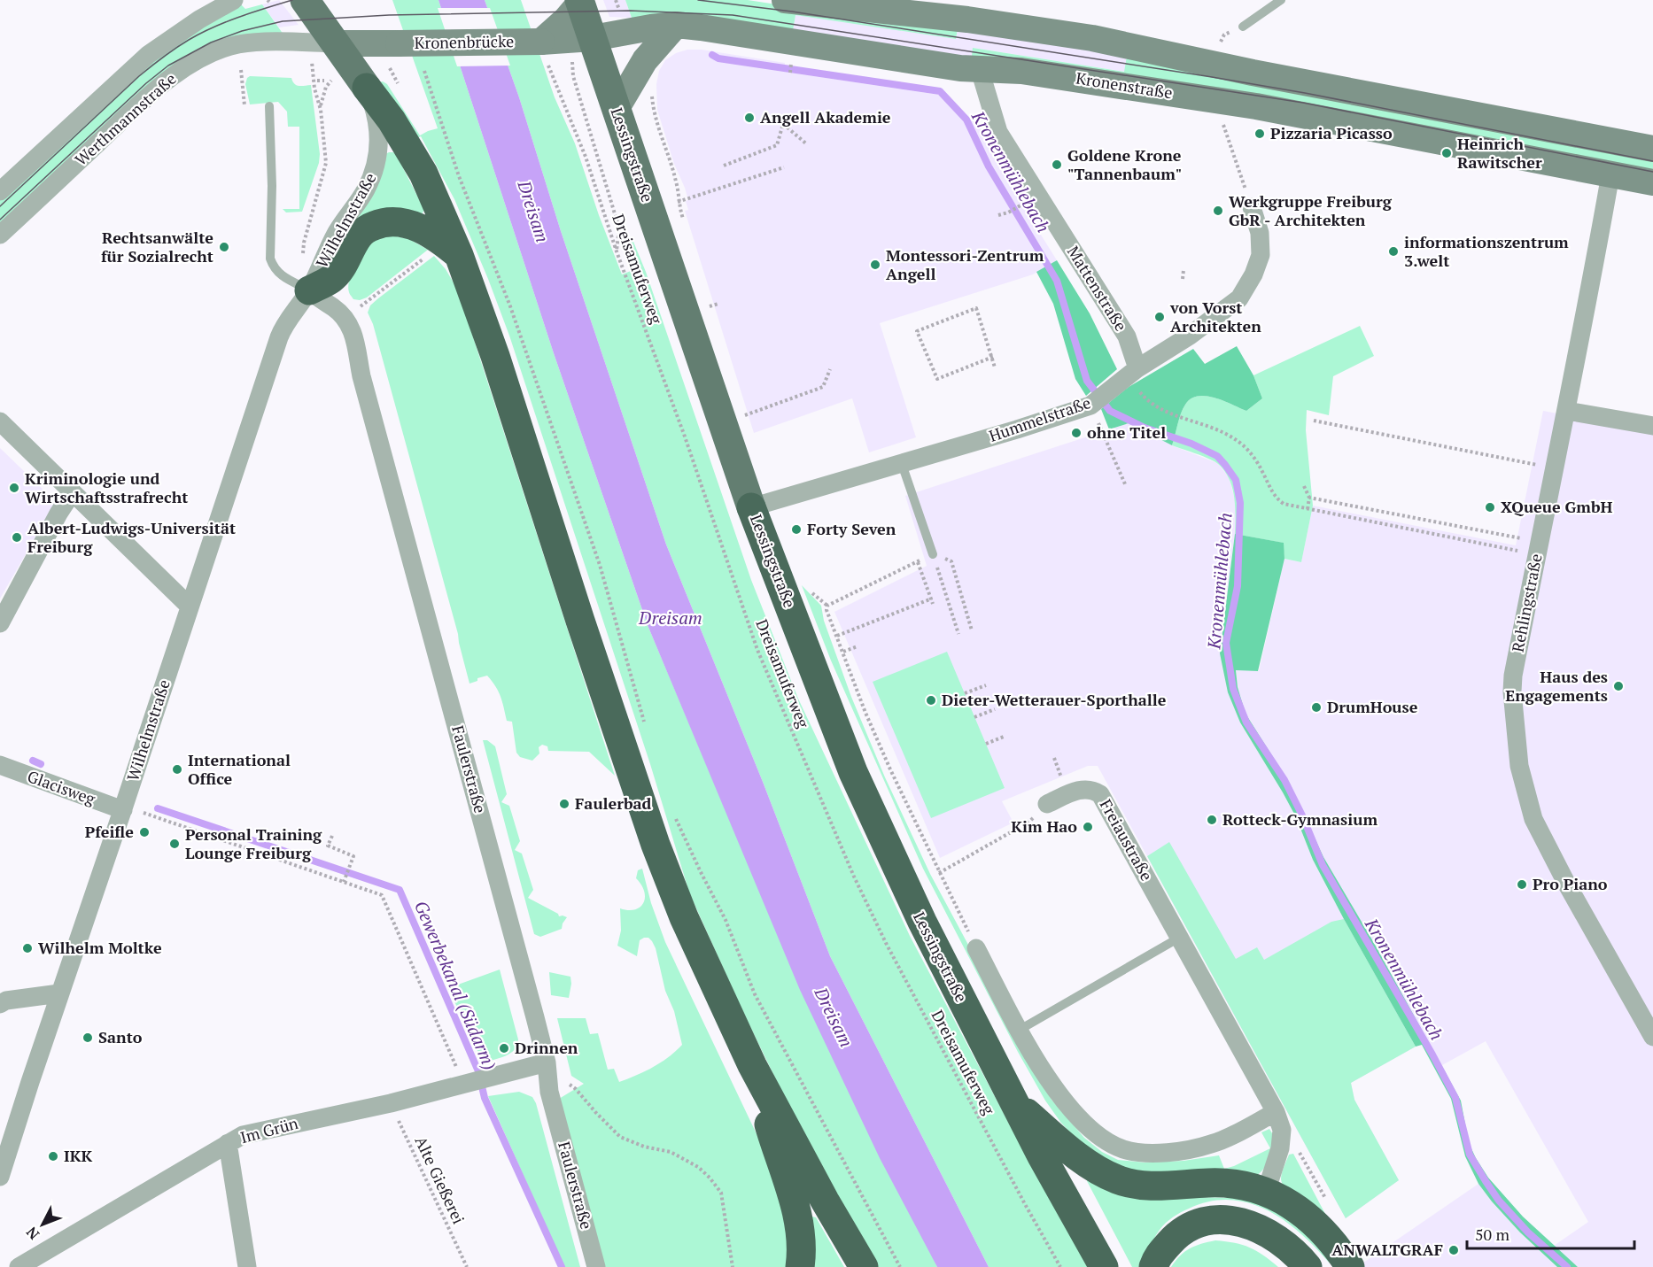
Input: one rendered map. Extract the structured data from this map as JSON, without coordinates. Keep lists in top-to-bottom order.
{
  "streets": {
    "highway": ["Lessingstraße"],
    "main road": ["Kronenbrücke", "Kronenstraße"],
    "street": [
      "Werthmannstraße",
      "Wilhelmstraße",
      "Mattenstraße",
      "Hummelstraße",
      "Rehlingstraße",
      "Faulerstraße",
      "Glacisweg",
      "Freiaustraße",
      "Im Grün"
    ],
    "path": ["Dreisamuferweg", "Alte Gießerei"]
  },
  "crossings": [
    ["Kronenbrücke", "Kronenstraße"],
    ["Kronenbrücke", "Werthmannstraße"],
    ["Kronenbrücke", "Lessingstraße"],
    ["Kronenbrücke", "Dreisamuferweg"],
    ["Kronenstraße", "Lessingstraße"],
    ["Kronenstraße", "Mattenstraße"],
    ["Kronenstraße", "Rehlingstraße"],
    ["Lessingstraße", "Hummelstraße"],
    ["Wilhelmstraße", "Faulerstraße"],
    ["Wilhelmstraße", "Glacisweg"],
    ["Mattenstraße", "Hummelstraße"],
    ["Faulerstraße", "Im Grün"],
    ["Im Grün", "Alte Gießerei"]
  ],
  "water": ["Kronenmühlebach", "Dreisam", "Gewerbekanal (Südarm)"],
  "places": [
    "Angell Akademie",
    "Pizzaria Picasso",
    "Heinrich Rawitscher",
    "Goldene Krone \"Tannenbaum\"",
    "Werkgruppe Freiburg GbR - Architekten",
    "Rechtsanwälte für Sozialrecht",
    "informationszentrum 3.welt",
    "Montessori-Zentrum Angell",
    "von Vorst Architekten",
    "ohne Titel",
    "Kriminologie und Wirtschaftsstrafrecht",
    "XQueue GmbH",
    "Forty Seven",
    "Albert-Ludwigs-Universität Freiburg",
    "Haus des Engagements",
    "Dieter-Wetterauer-Sporthalle",
    "DrumHouse",
    "International Office",
    "Faulerbad",
    "Rotteck-Gymnasium",
    "Kim Hao",
    "Pfeifle",
    "Personal Training Lounge Freiburg",
    "Pro Piano",
    "Wilhelm Moltke",
    "Santo",
    "Drinnen",
    "IKK",
    "ANWALTGRAF"
  ],
  "scale_bar": "50 m",
  "north": "bottom left"
}
